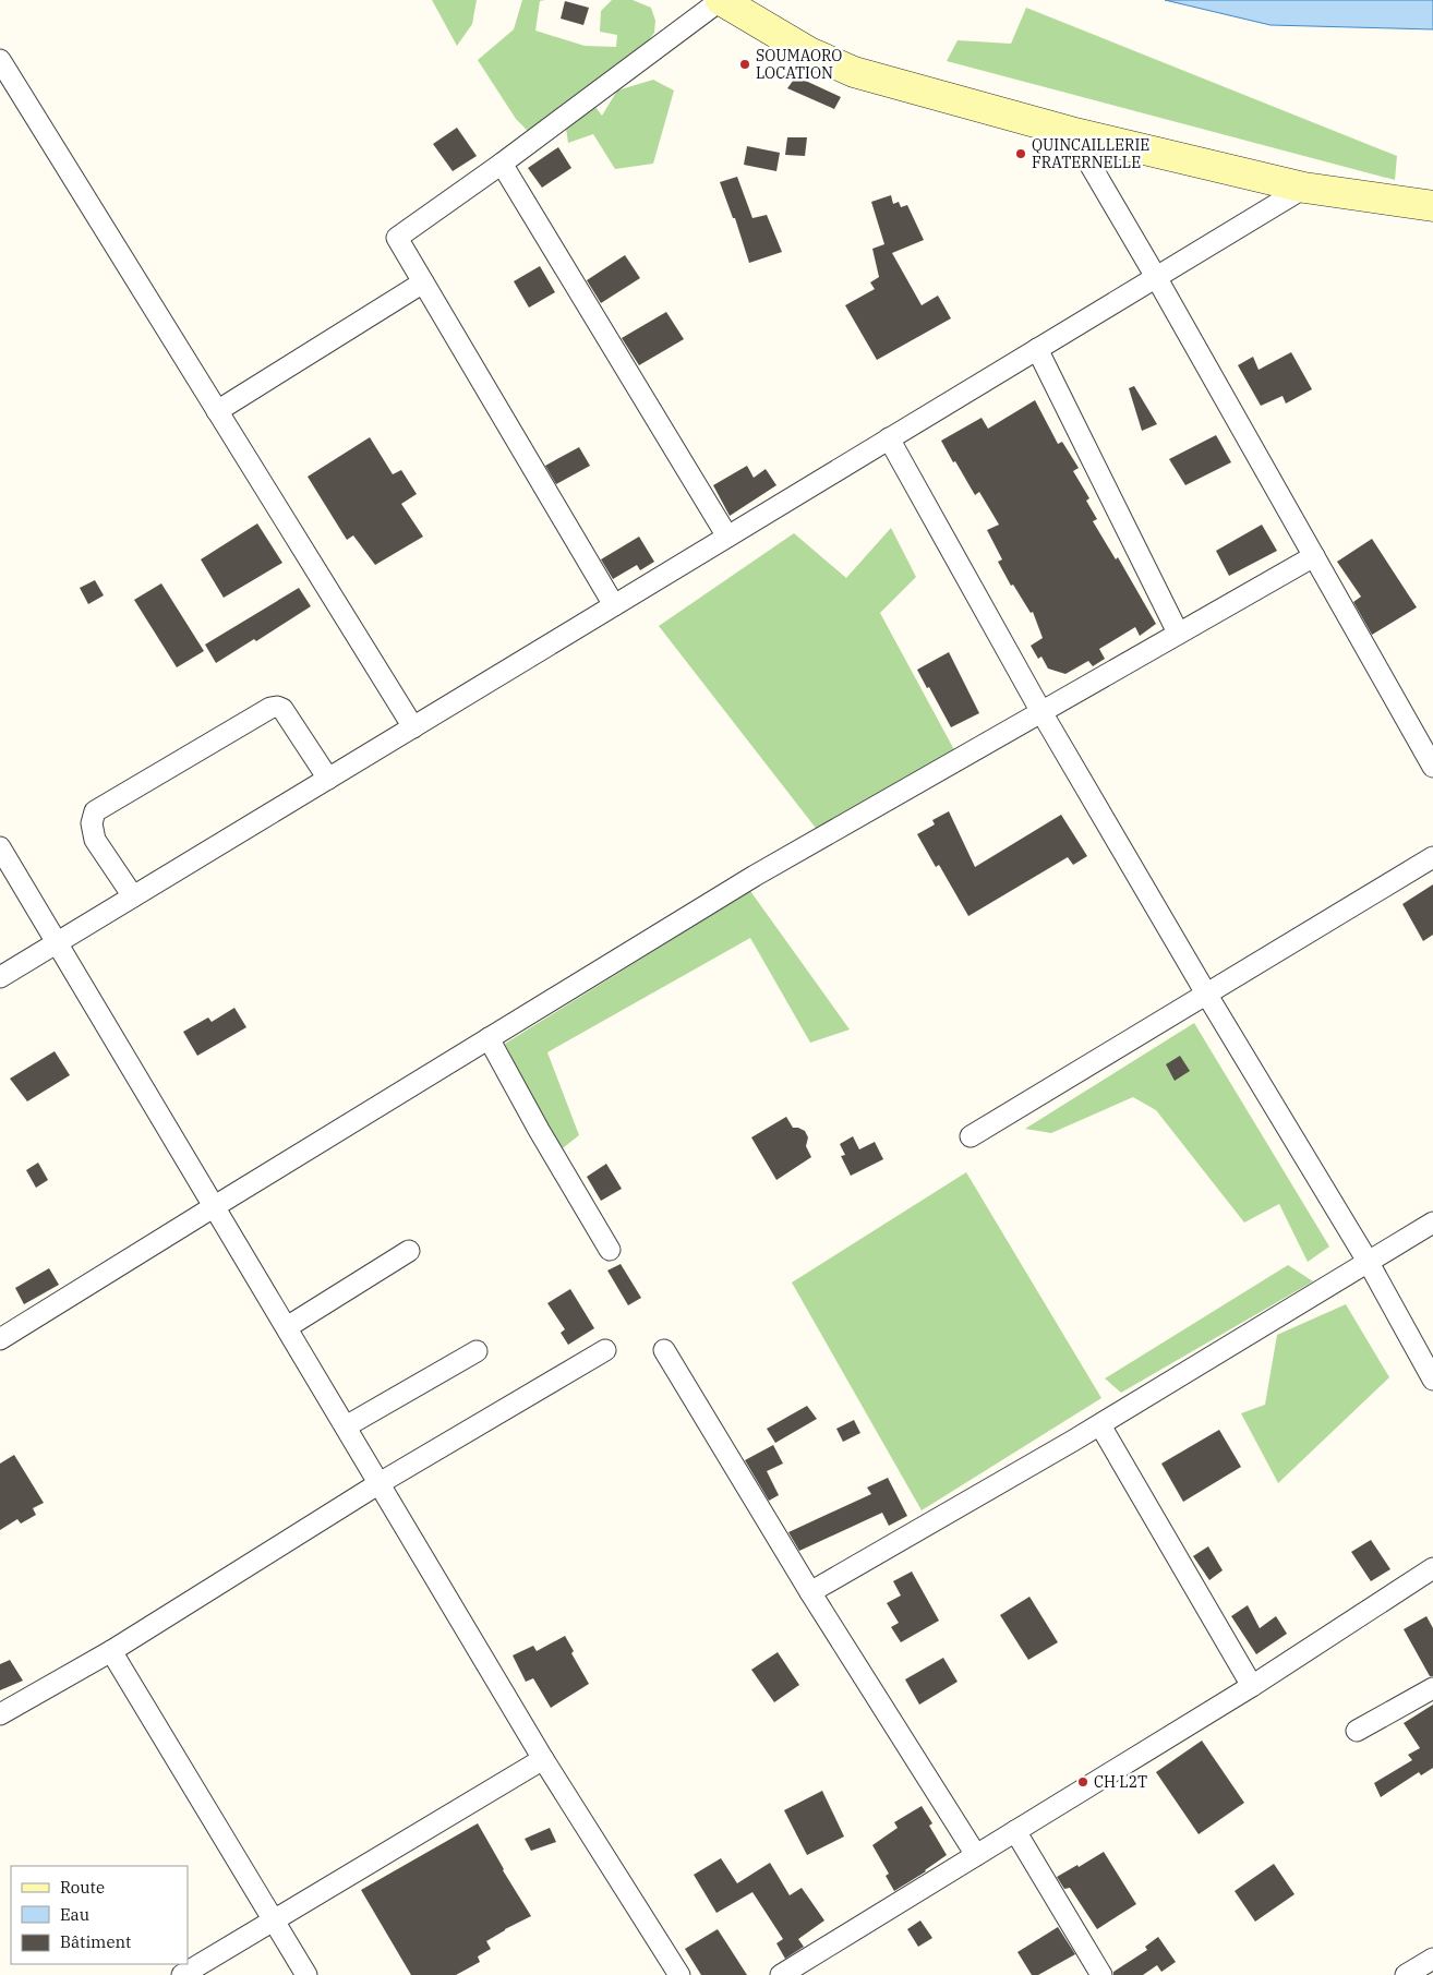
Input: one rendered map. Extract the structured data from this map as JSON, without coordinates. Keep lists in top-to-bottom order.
{
  "places": ["SOUMAORO LOCATION", "QUINCAILLERIE FRATERNELLE", "CH L2T"],
  "legend": ["Route", "Eau", "Bâtiment"]
}
